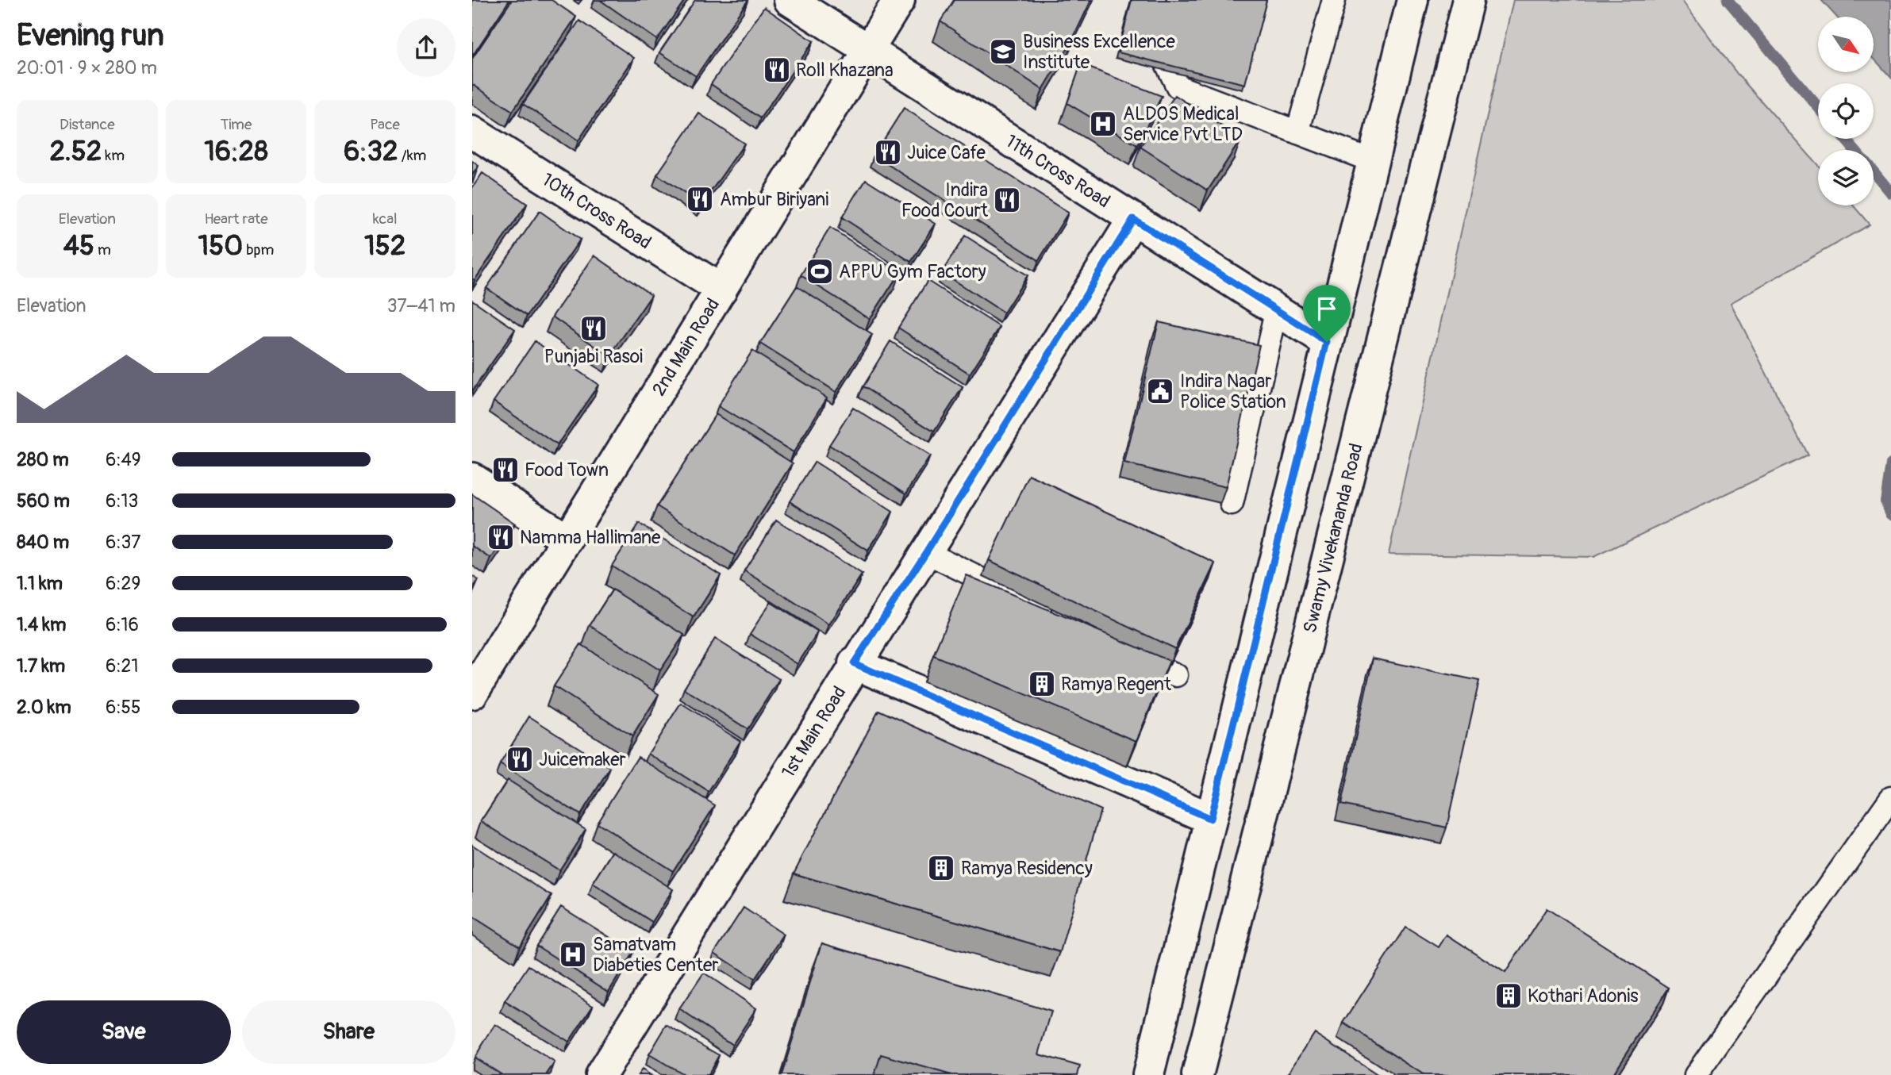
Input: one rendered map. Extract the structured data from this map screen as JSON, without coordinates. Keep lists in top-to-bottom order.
{
  "streets": {
    "street": [
      "11th Cross Road",
      "10th Cross Road",
      "2nd Main Road",
      "Swamy Vivekananda Road",
      "1st Main Road"
    ]
  },
  "crossings": [
    ["11th Cross Road", "2nd Main Road"],
    ["11th Cross Road", "1st Main Road"],
    ["10th Cross Road", "2nd Main Road"]
  ],
  "places": {
    "school or university": ["Business Excellence Institute"],
    "restaurant": [
      "Roll Khazana",
      "Juice Cafe",
      "Ambur Biriyani",
      "Indira Food Court",
      "Punjabi Rasoi",
      "Food Town",
      "Namma Hallimane",
      "Juicemaker"
    ],
    "hospital": ["ALDOS Medical Service Pvt LTD", "Samatvam Diabeties Center"],
    "sports": ["APPU Gym Factory"],
    "public building": ["Indira Nagar Police Station"],
    "building": ["Ramya Regent", "Ramya Residency", "Kothari Adonis"]
  },
  "north": "bottom right",
  "page": {
    "heading": ["Evening run", "20:01 · 9 × 280 m"],
    "stats": [
      ["Distance", "2.52 km"],
      ["Time", "16:28"],
      ["Pace", "6:32 /km"],
      ["Elevation", "45 m"],
      ["Heart rate", "150 bpm"],
      ["kcal", "152"]
    ],
    "chart": ["Elevation", "37–41 m"],
    "list": [
      {
        "name": "280 m",
        "note": "6:49"
      },
      {
        "name": "560 m",
        "note": "6:13"
      },
      {
        "name": "840 m",
        "note": "6:37"
      },
      {
        "name": "1.1 km",
        "note": "6:29"
      },
      {
        "name": "1.4 km",
        "note": "6:16"
      },
      {
        "name": "1.7 km",
        "note": "6:21"
      },
      {
        "name": "2.0 km",
        "note": "6:55"
      }
    ],
    "buttons": ["Save", "Share"]
  }
}
